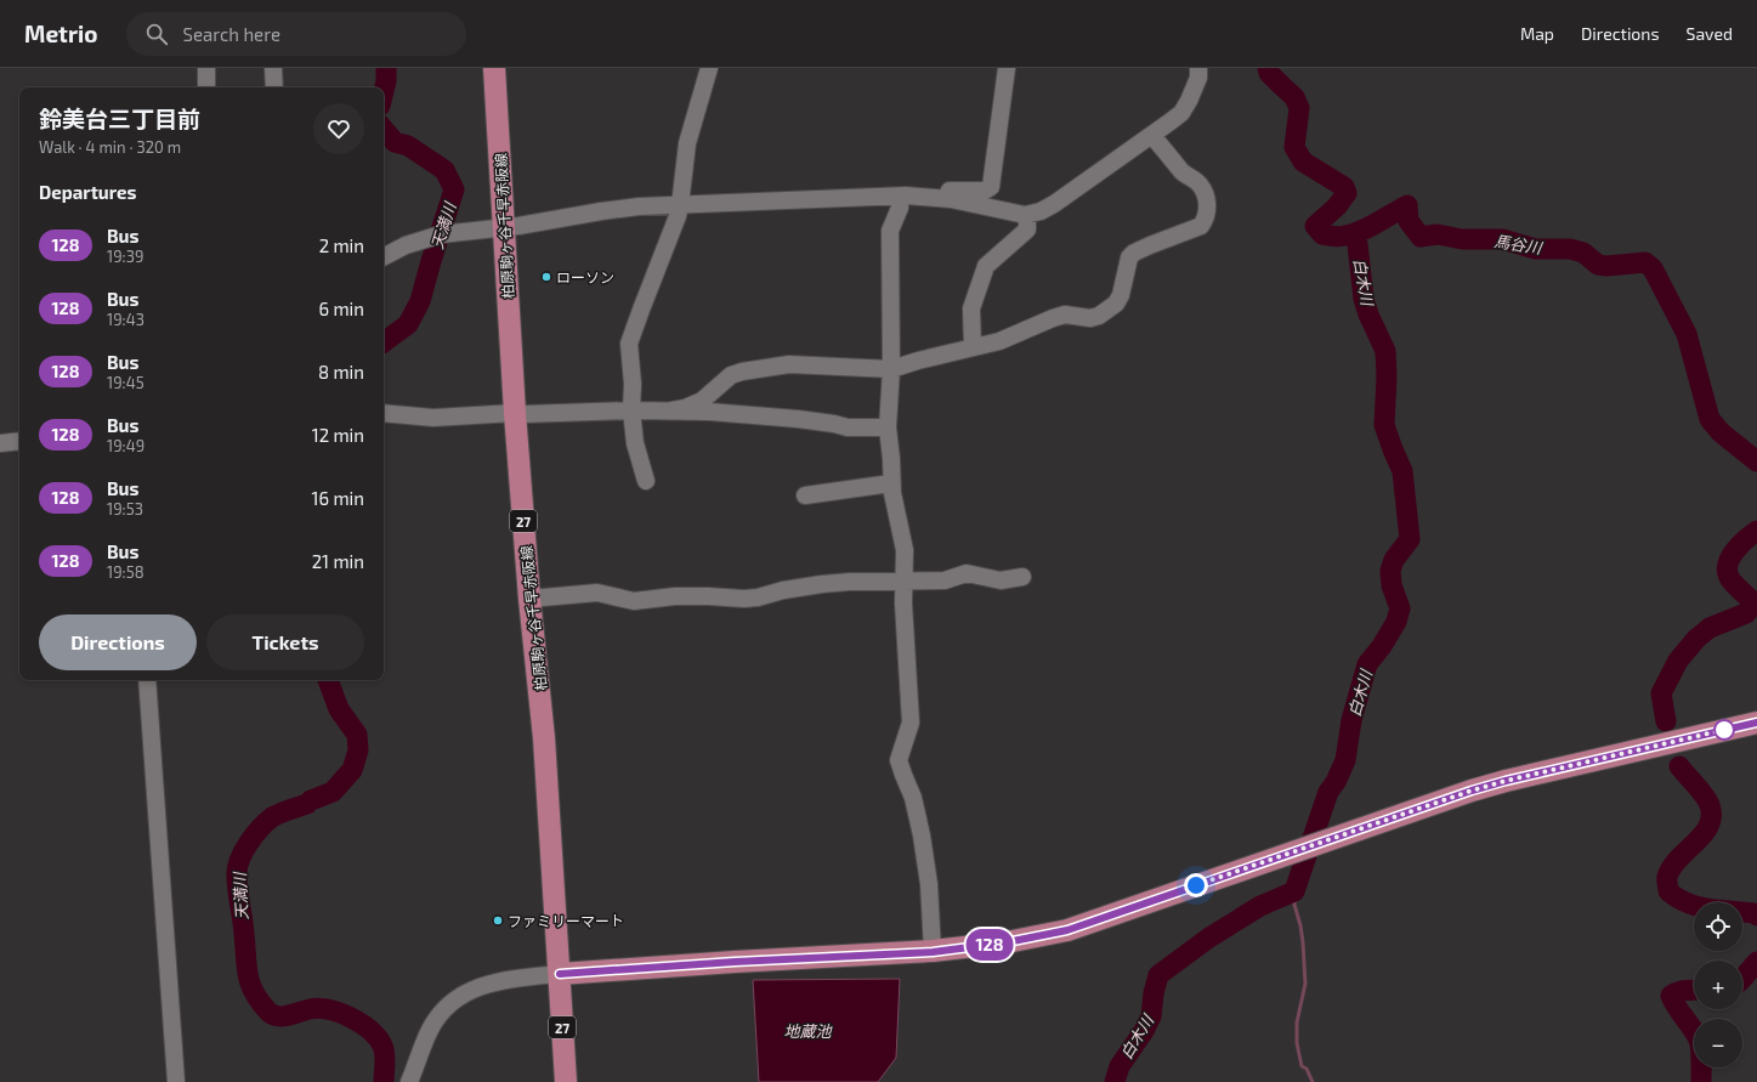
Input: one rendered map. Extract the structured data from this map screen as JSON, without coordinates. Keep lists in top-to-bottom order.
{
  "streets": {
    "main road": ["柏原駒ヶ谷千早赤阪線", "27"]
  },
  "water": [
    "天満川",
    "馬谷川",
    "白木川",
    "地蔵池"
  ],
  "places": ["ローソン", "ファミリーマート"],
  "lines": ["bus line 128"],
  "page": {
    "header": "Metrio",
    "search": "Search here",
    "nav": ["Map", "Directions", "Saved"],
    "on_map": "128",
    "heading": [
      ["鈴美台三丁目前", "Walk · 4 min · 320 m"],
      "Departures"
    ],
    "list": [
      {
        "mark": "128",
        "name": "Bus",
        "note": "19:39",
        "value": "2 min"
      },
      {
        "mark": "128",
        "name": "Bus",
        "note": "19:43",
        "value": "6 min"
      },
      {
        "mark": "128",
        "name": "Bus",
        "note": "19:45",
        "value": "8 min"
      },
      {
        "mark": "128",
        "name": "Bus",
        "note": "19:49",
        "value": "12 min"
      },
      {
        "mark": "128",
        "name": "Bus",
        "note": "19:53",
        "value": "16 min"
      },
      {
        "mark": "128",
        "name": "Bus",
        "note": "19:58",
        "value": "21 min"
      }
    ],
    "buttons": ["Directions", "Tickets"],
    "map_buttons": ["+", "−"]
  }
}
